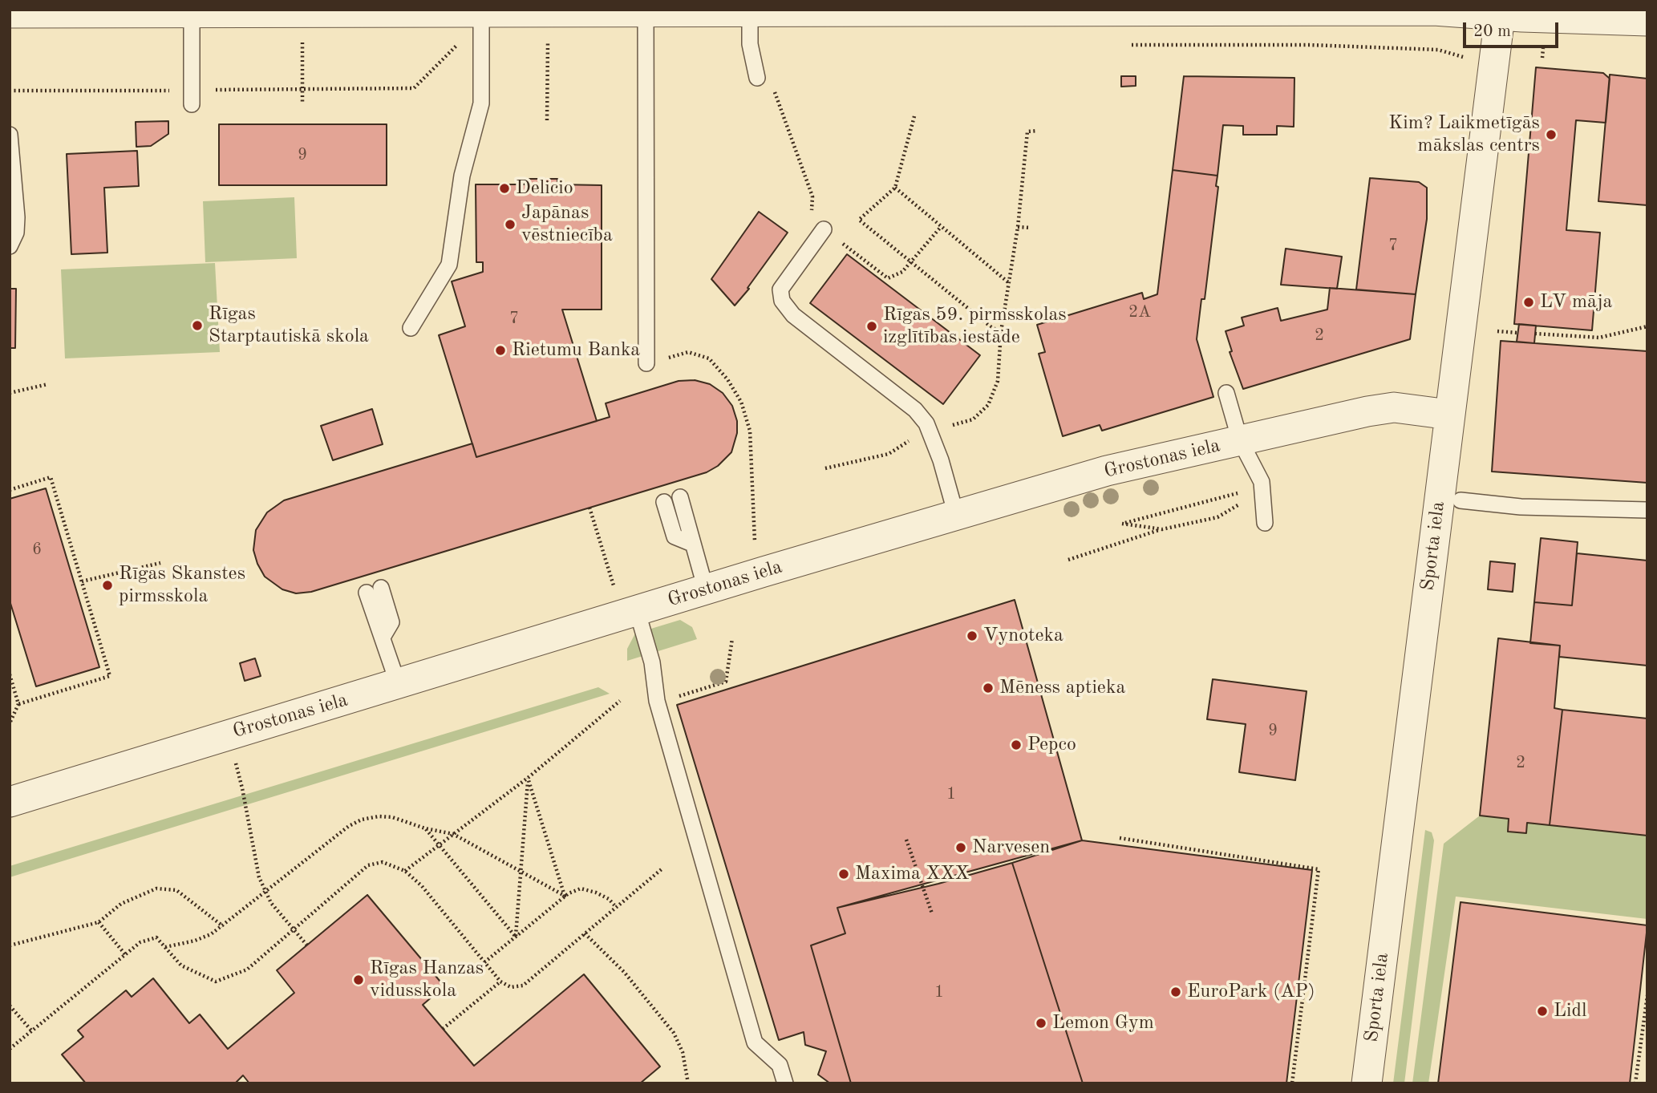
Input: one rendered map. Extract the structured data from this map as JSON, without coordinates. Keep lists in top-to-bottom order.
{
  "streets": {
    "street": ["Grostonas iela", "Sporta iela"]
  },
  "crossings": [
    ["Grostonas iela", "Sporta iela"]
  ],
  "places": [
    "Kim? Laikmetīgās mākslas centrs",
    "Delicio",
    "Japānas vēstniecība",
    "LV māja",
    "Rīgas Starptautiskā skola",
    "Rīgas 59. pirmsskolas izglītības iestāde",
    "Rietumu Banka",
    "Rīgas Skanstes pirmsskola",
    "Vynoteka",
    "Mēness aptieka",
    "Pepco",
    "Narvesen",
    "Maxima XXX",
    "Rīgas Hanzas vidusskola",
    "EuroPark (AP)",
    "Lidl",
    "Lemon Gym"
  ],
  "house_numbers": [
    "9",
    "7",
    "2A",
    "7",
    "2",
    "6",
    "9",
    "2",
    "1",
    "1"
  ],
  "scale_bar": "20 m"
}
